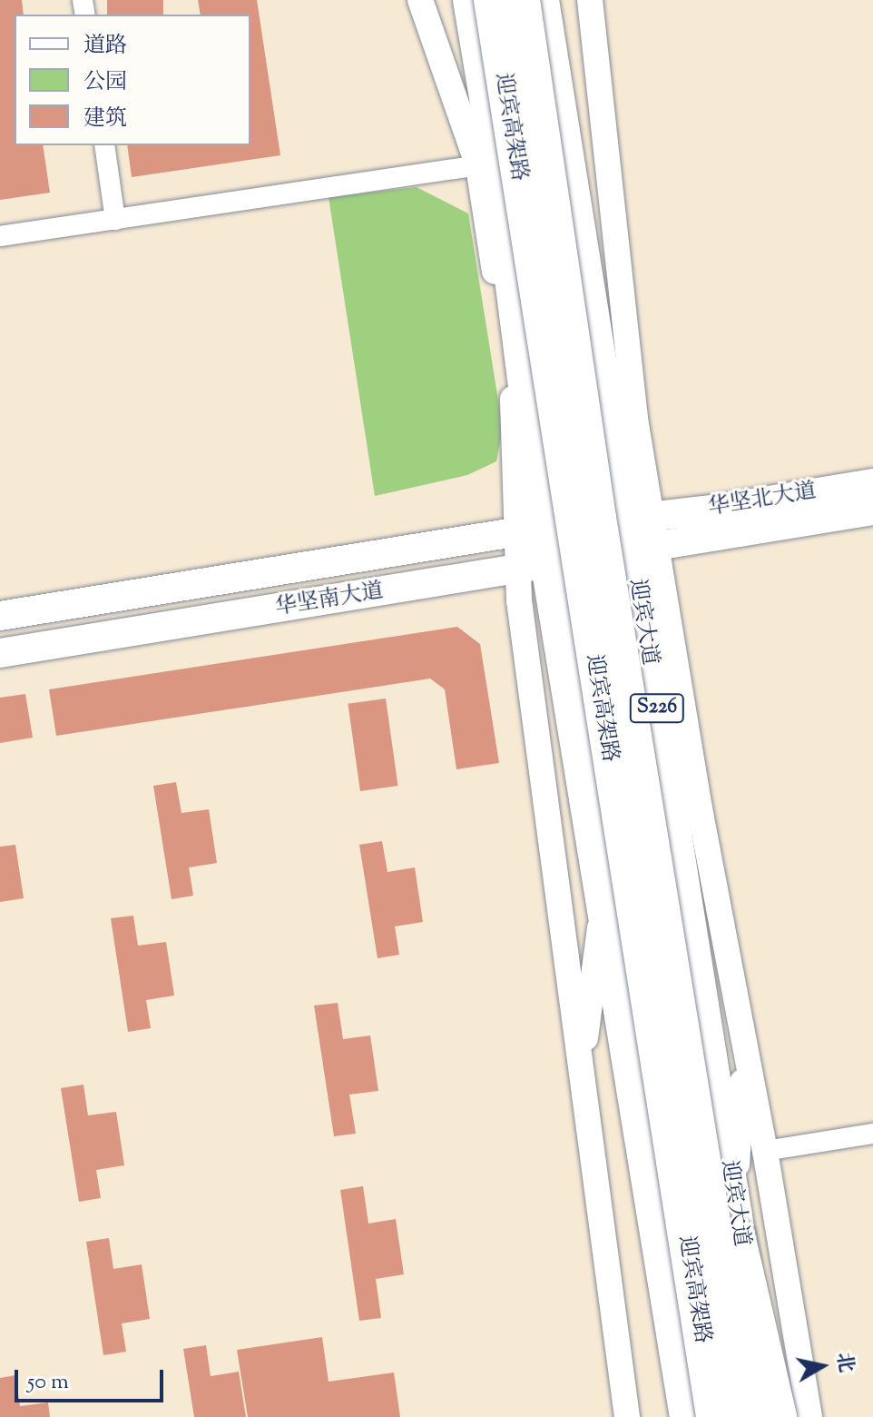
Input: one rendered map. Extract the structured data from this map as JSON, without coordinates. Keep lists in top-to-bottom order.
{
  "streets": {
    "highway": ["迎宾高架路"],
    "main road": [
      "华坚北大道",
      "华坚南大道",
      "迎宾大道",
      "S226"
    ]
  },
  "crossings": [
    ["华坚北大道", "华坚南大道"],
    ["华坚北大道", "迎宾大道"],
    ["华坚南大道", "迎宾大道"]
  ],
  "legend": ["道路", "公园", "建筑"],
  "scale_bar": "50 m",
  "north": "right"
}
